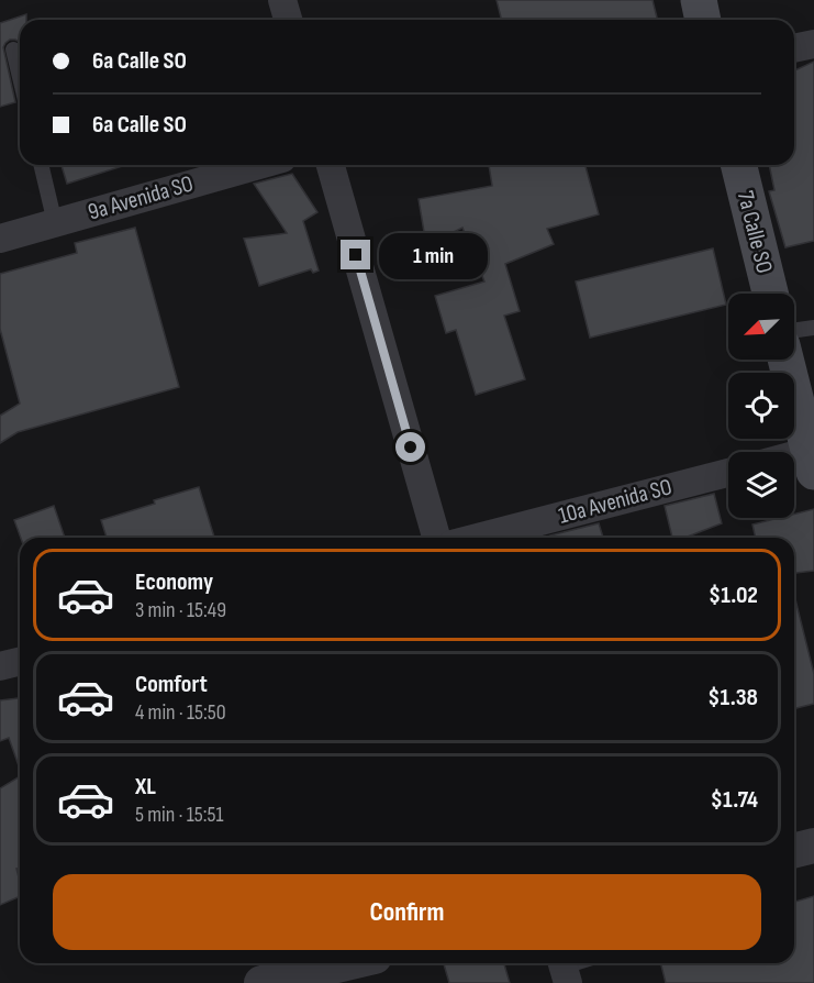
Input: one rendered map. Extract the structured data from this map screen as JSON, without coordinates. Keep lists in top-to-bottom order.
{
  "streets": {
    "main road": ["7a Calle SO"],
    "street": ["9a Avenida SO", "10a Avenida SO"]
  },
  "north": "bottom left",
  "page": {
    "banner": ["6a Calle SO", "6a Calle SO"],
    "bubble": "1 min",
    "list": [
      {
        "name": "Economy",
        "note": "3 min · 15:49",
        "value": "$1.02"
      },
      {
        "name": "Comfort",
        "note": "4 min · 15:50",
        "value": "$1.38"
      },
      {
        "name": "XL",
        "note": "5 min · 15:51",
        "value": "$1.74"
      }
    ],
    "buttons": "Confirm"
  }
}
